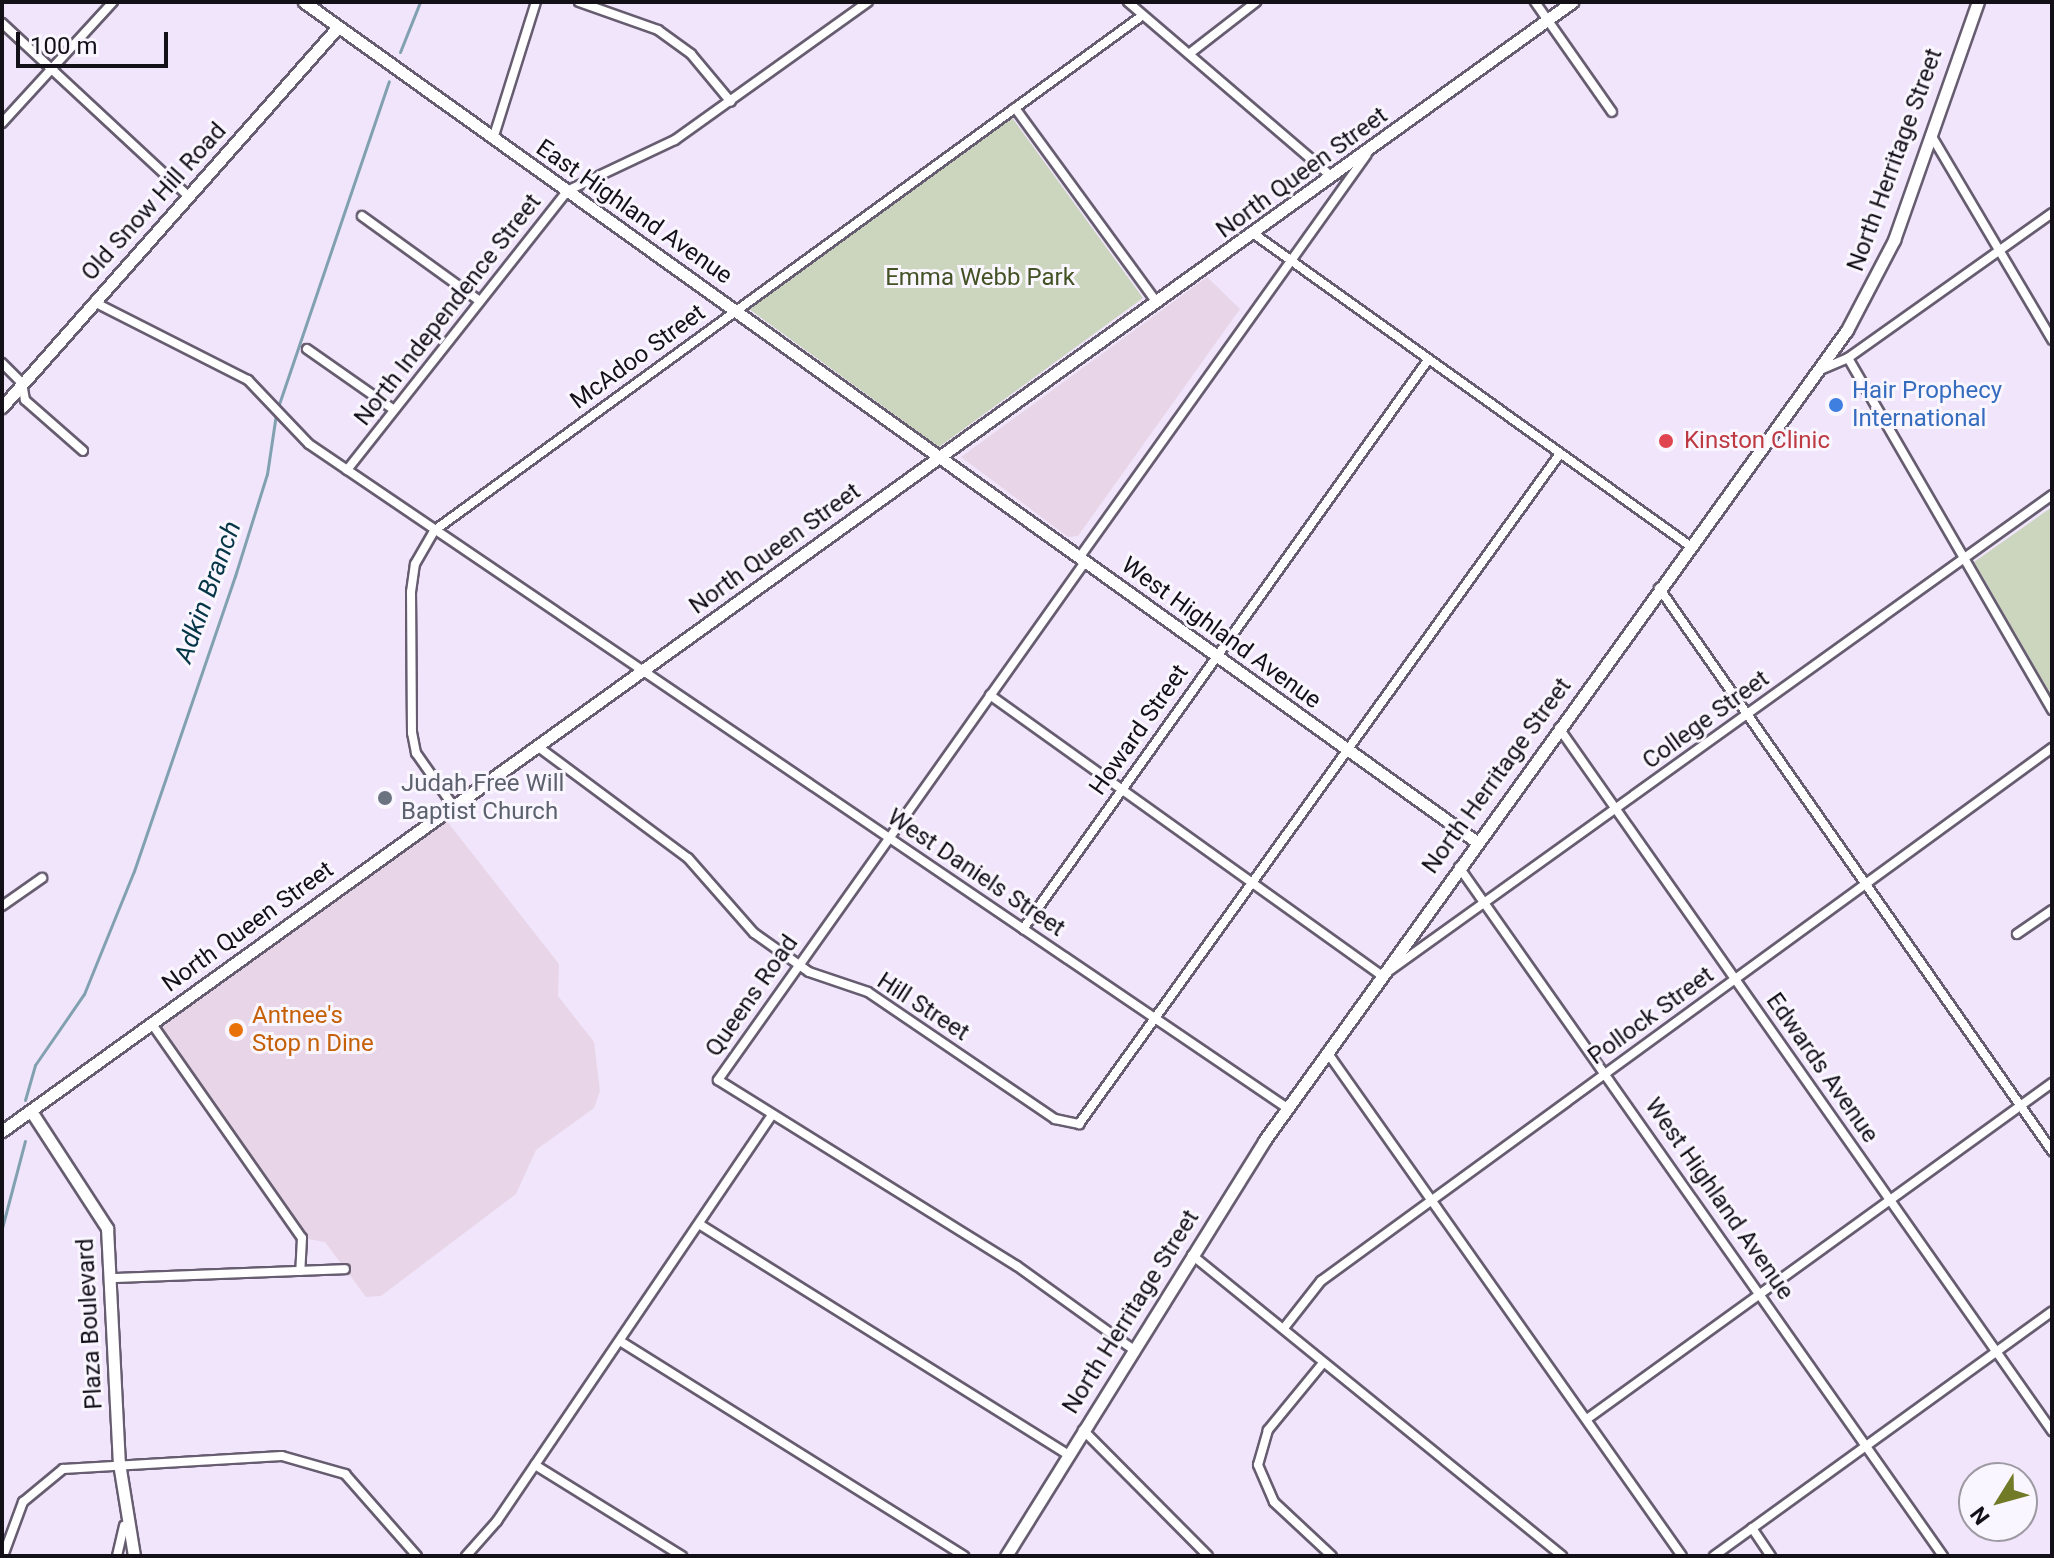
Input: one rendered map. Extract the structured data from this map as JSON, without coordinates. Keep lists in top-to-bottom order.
{
  "streets": {
    "street": [
      "North Herritage Street",
      "North Queen Street",
      "Old Snow Hill Road",
      "East Highland Avenue",
      "North Independence Street",
      "McAdoo Street",
      "West Highland Avenue",
      "College Street",
      "Howard Street",
      "West Daniels Street",
      "Queens Road",
      "Hill Street",
      "Pollock Street",
      "Edwards Avenue",
      "Plaza Boulevard"
    ]
  },
  "crossings": [
    ["North Herritage Street", "West Highland Avenue"],
    ["North Herritage Street", "College Street"],
    ["North Herritage Street", "West Daniels Street"],
    ["North Herritage Street", "Edwards Avenue"],
    ["North Queen Street", "East Highland Avenue"],
    ["North Queen Street", "McAdoo Street"],
    ["North Queen Street", "West Highland Avenue"],
    ["North Queen Street", "West Daniels Street"],
    ["North Queen Street", "Queens Road"],
    ["North Queen Street", "Hill Street"],
    ["North Queen Street", "Plaza Boulevard"],
    ["Old Snow Hill Road", "East Highland Avenue"],
    ["Old Snow Hill Road", "West Daniels Street"],
    ["East Highland Avenue", "North Independence Street"],
    ["East Highland Avenue", "McAdoo Street"],
    ["East Highland Avenue", "West Highland Avenue"],
    ["North Independence Street", "West Daniels Street"],
    ["McAdoo Street", "West Daniels Street"],
    ["West Highland Avenue", "College Street"],
    ["West Highland Avenue", "Howard Street"],
    ["West Highland Avenue", "Queens Road"],
    ["West Highland Avenue", "Pollock Street"],
    ["College Street", "Edwards Avenue"],
    ["Howard Street", "West Daniels Street"],
    ["West Daniels Street", "Queens Road"],
    ["West Daniels Street", "Hill Street"],
    ["Queens Road", "Hill Street"],
    ["Pollock Street", "Edwards Avenue"]
  ],
  "water": ["Adkin Branch"],
  "parks": ["Emma Webb Park"],
  "places": [
    "Hair Prophecy International",
    "Kinston Clinic",
    "Judah Free Will Baptist Church",
    "Antnee's Stop n Dine"
  ],
  "scale_bar": "100 m",
  "north": "bottom left"
}
